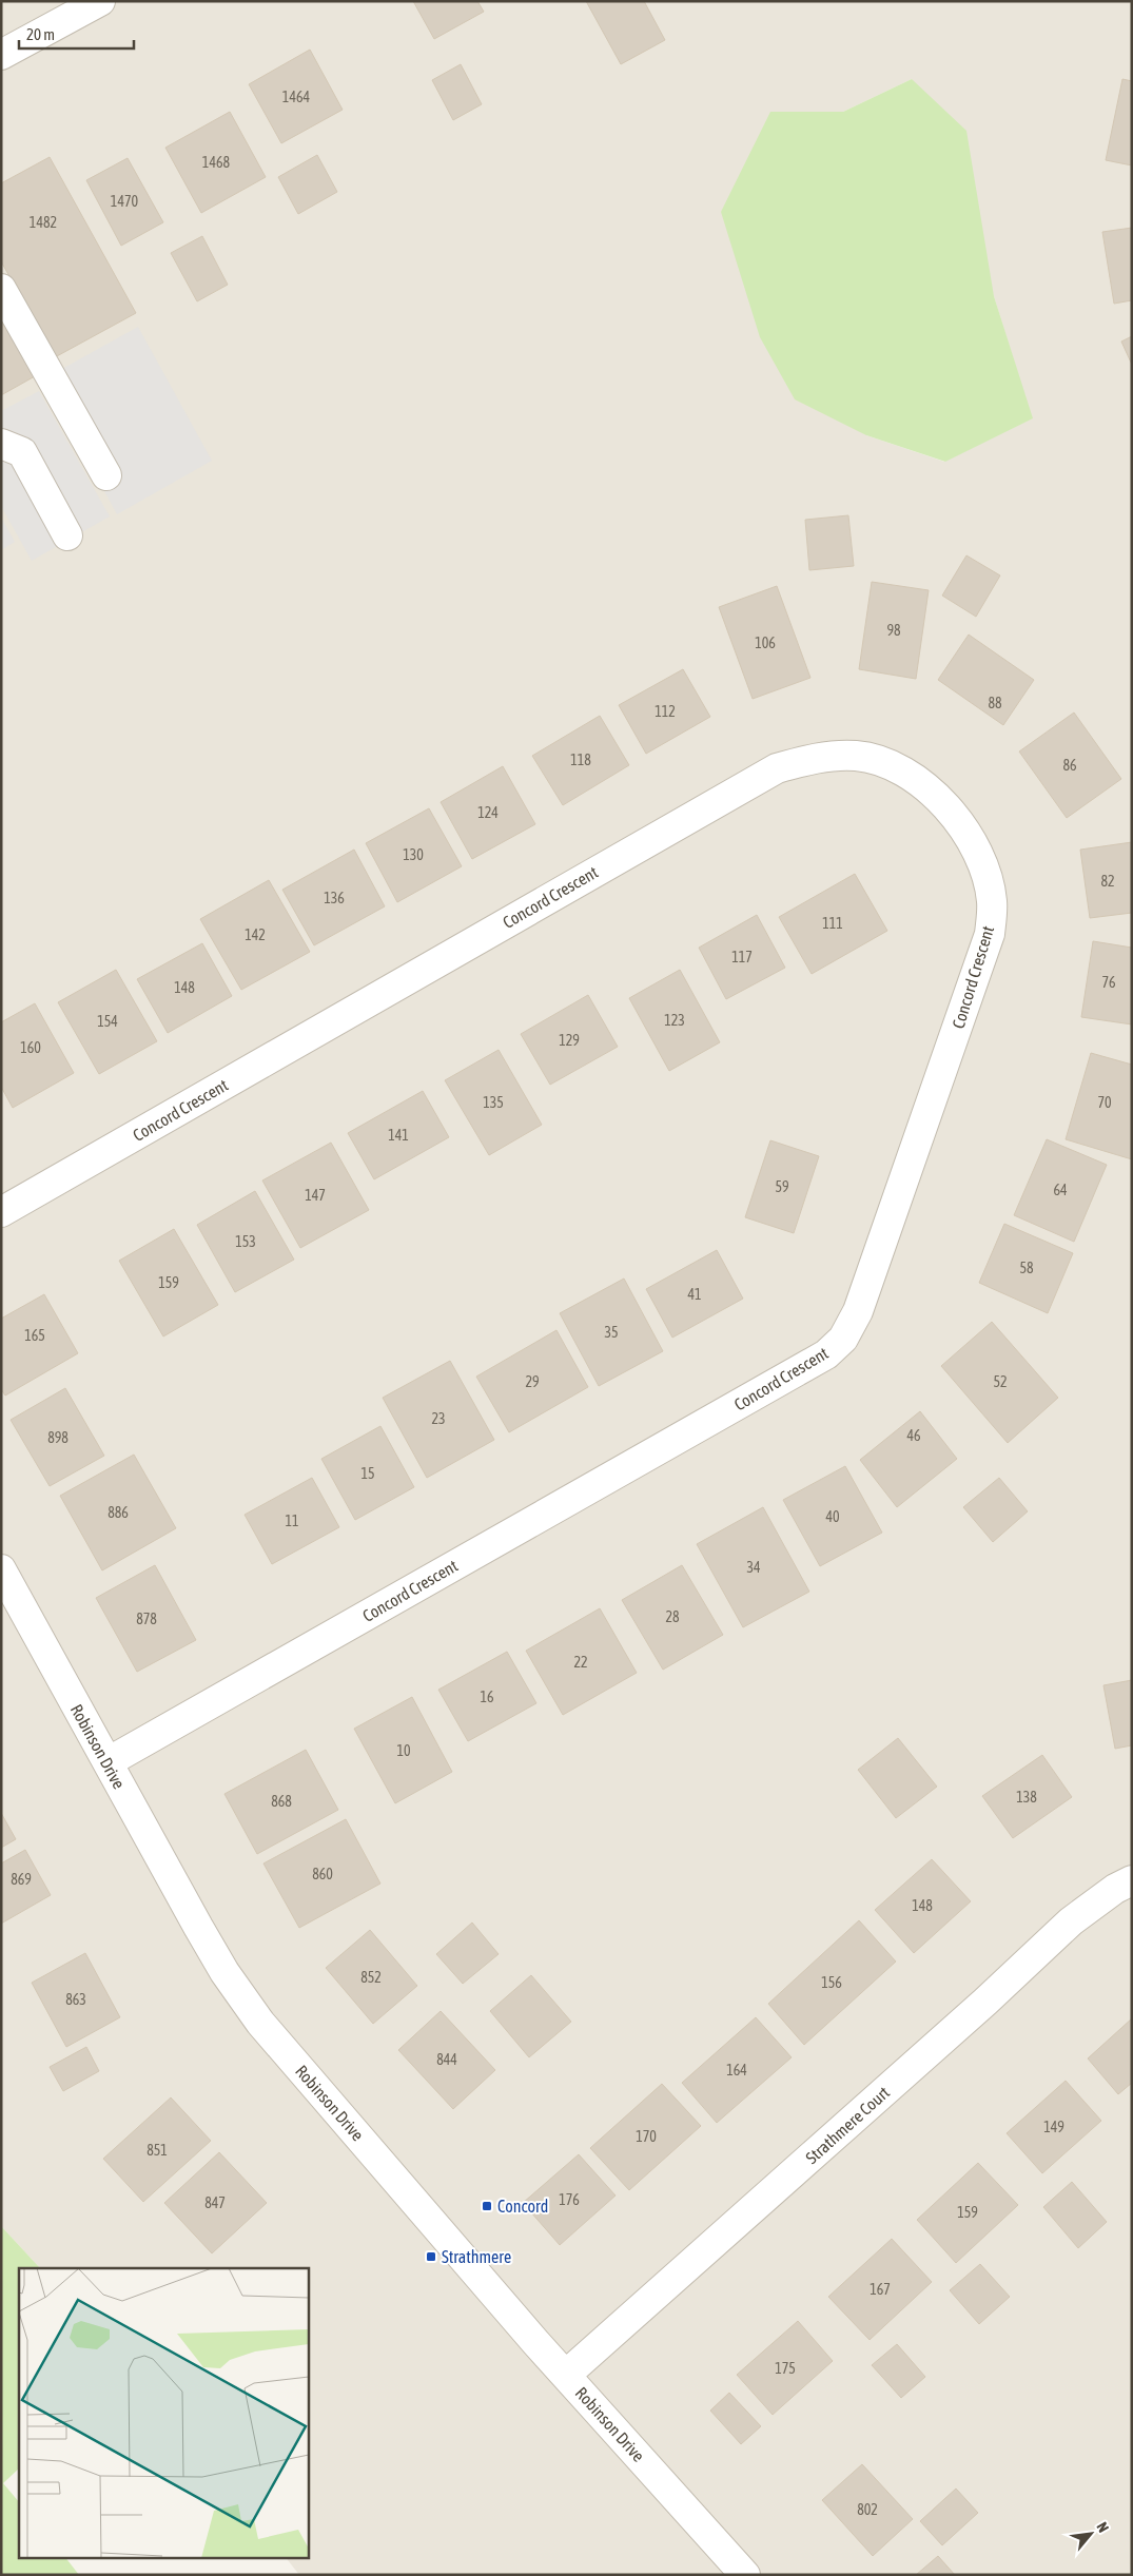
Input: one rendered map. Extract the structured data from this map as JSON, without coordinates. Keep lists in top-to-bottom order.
{
  "streets": {
    "street": ["Concord Crescent", "Robinson Drive", "Strathmere Court"]
  },
  "crossings": [
    ["Concord Crescent", "Robinson Drive"],
    ["Robinson Drive", "Strathmere Court"]
  ],
  "places": {
    "transit": ["Concord", "Strathmere"]
  },
  "house_numbers": [
    "1464",
    "1468",
    "1470",
    "1482",
    "98",
    "106",
    "88",
    "112",
    "118",
    "86",
    "124",
    "130",
    "82",
    "136",
    "111",
    "142",
    "117",
    "76",
    "148",
    "123",
    "154",
    "129",
    "160",
    "135",
    "70",
    "141",
    "59",
    "64",
    "147",
    "153",
    "58",
    "159",
    "41",
    "35",
    "165",
    "29",
    "52",
    "23",
    "46",
    "898",
    "15",
    "886",
    "40",
    "11",
    "34",
    "28",
    "878",
    "22",
    "16",
    "10",
    "138",
    "868",
    "860",
    "869",
    "148",
    "852",
    "156",
    "863",
    "844",
    "164",
    "149",
    "170",
    "851",
    "176",
    "847",
    "159",
    "167",
    "175",
    "802"
  ],
  "scale_bar": "20 m",
  "north": "top right"
}
